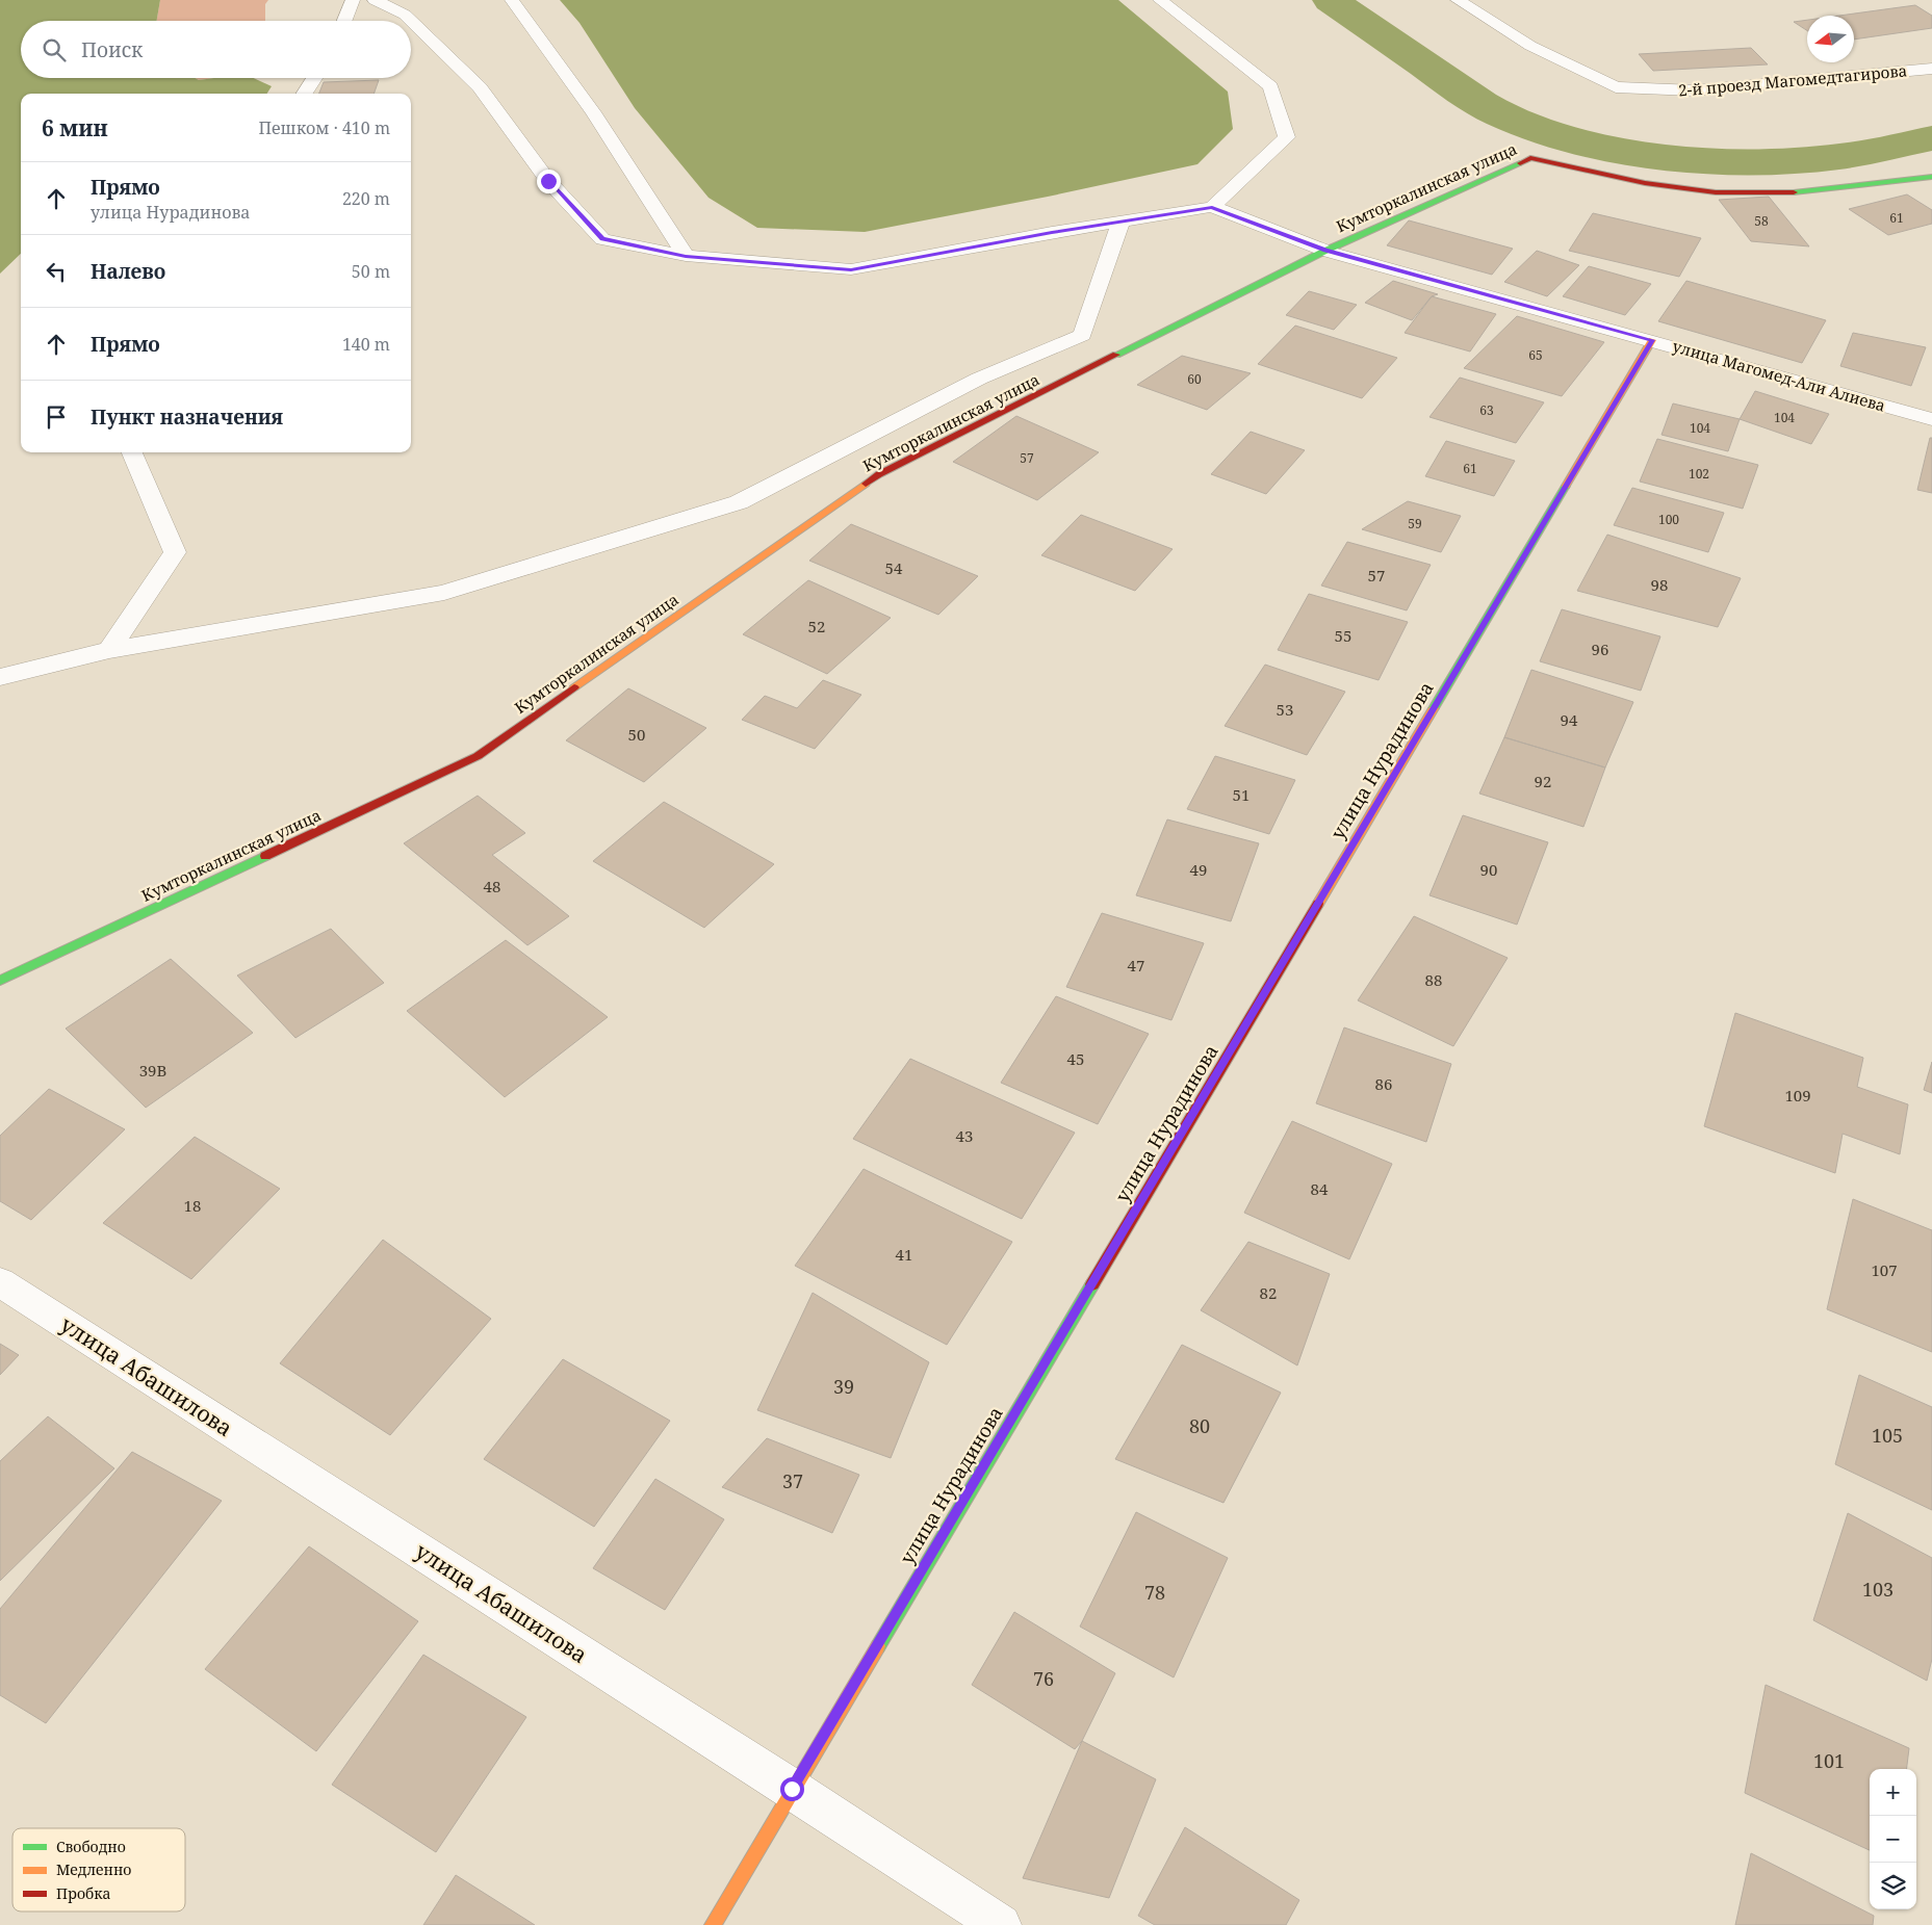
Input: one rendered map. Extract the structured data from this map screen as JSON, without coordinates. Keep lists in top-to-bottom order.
{
  "streets": {
    "street": [
      "2-й проезд Магомедтагирова",
      "Кумторкалинская улица",
      "улица Магомед-Али Алиева",
      "улица Нурадинова",
      "улица Абашилова"
    ]
  },
  "crossings": [
    ["Кумторкалинская улица", "улица Магомед-Али Алиева"],
    ["улица Магомед-Али Алиева", "улица Нурадинова"],
    ["улица Нурадинова", "улица Абашилова"]
  ],
  "house_numbers": [
    "61",
    "58",
    "65",
    "60",
    "63",
    "104",
    "104",
    "57",
    "61",
    "102",
    "100",
    "59",
    "54",
    "57",
    "98",
    "52",
    "55",
    "96",
    "53",
    "94",
    "50",
    "92",
    "51",
    "49",
    "90",
    "48",
    "47",
    "88",
    "45",
    "39В",
    "86",
    "109",
    "43",
    "84",
    "18",
    "41",
    "107",
    "82",
    "39",
    "80",
    "105",
    "37",
    "103",
    "78",
    "76",
    "101"
  ],
  "legend": ["Свободно", "Медленно", "Пробка"],
  "north": "left",
  "page": {
    "search": "Поиск",
    "heading": ["6 мин", "Пешком · 410 m"],
    "list": [
      ["Прямо", "улица Нурадинова", "220 m"],
      ["Налево", "50 m"],
      ["Прямо", "140 m"],
      "Пункт назначения"
    ],
    "map_buttons": ["+", "−"]
  }
}
